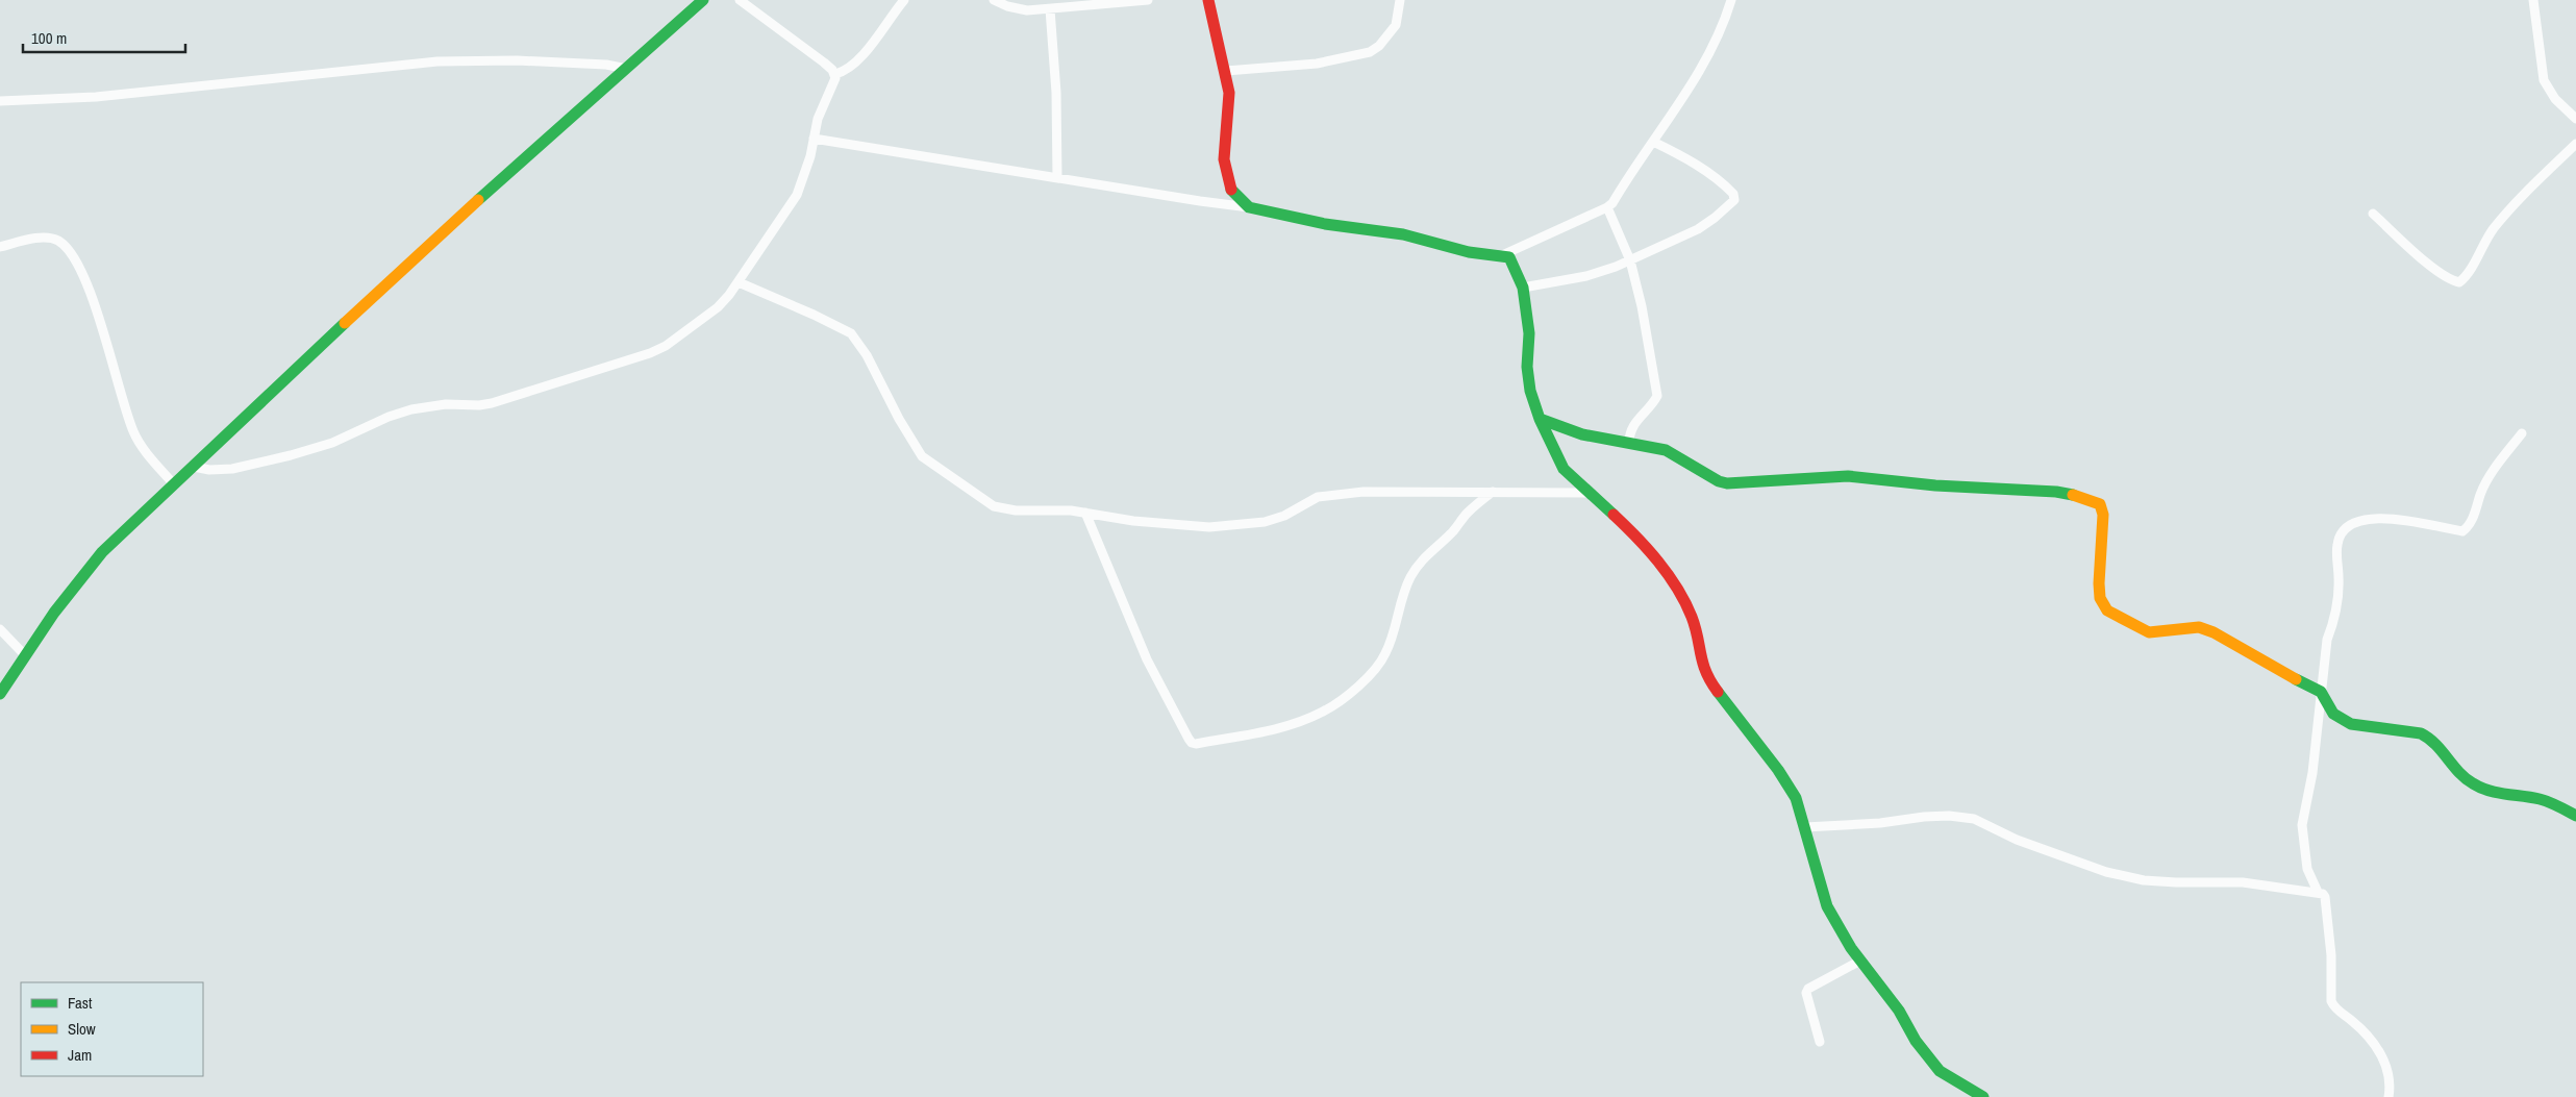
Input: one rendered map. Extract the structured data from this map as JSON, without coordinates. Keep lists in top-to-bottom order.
{
  "legend": ["Fast", "Slow", "Jam"],
  "scale_bar": "100 m"
}
